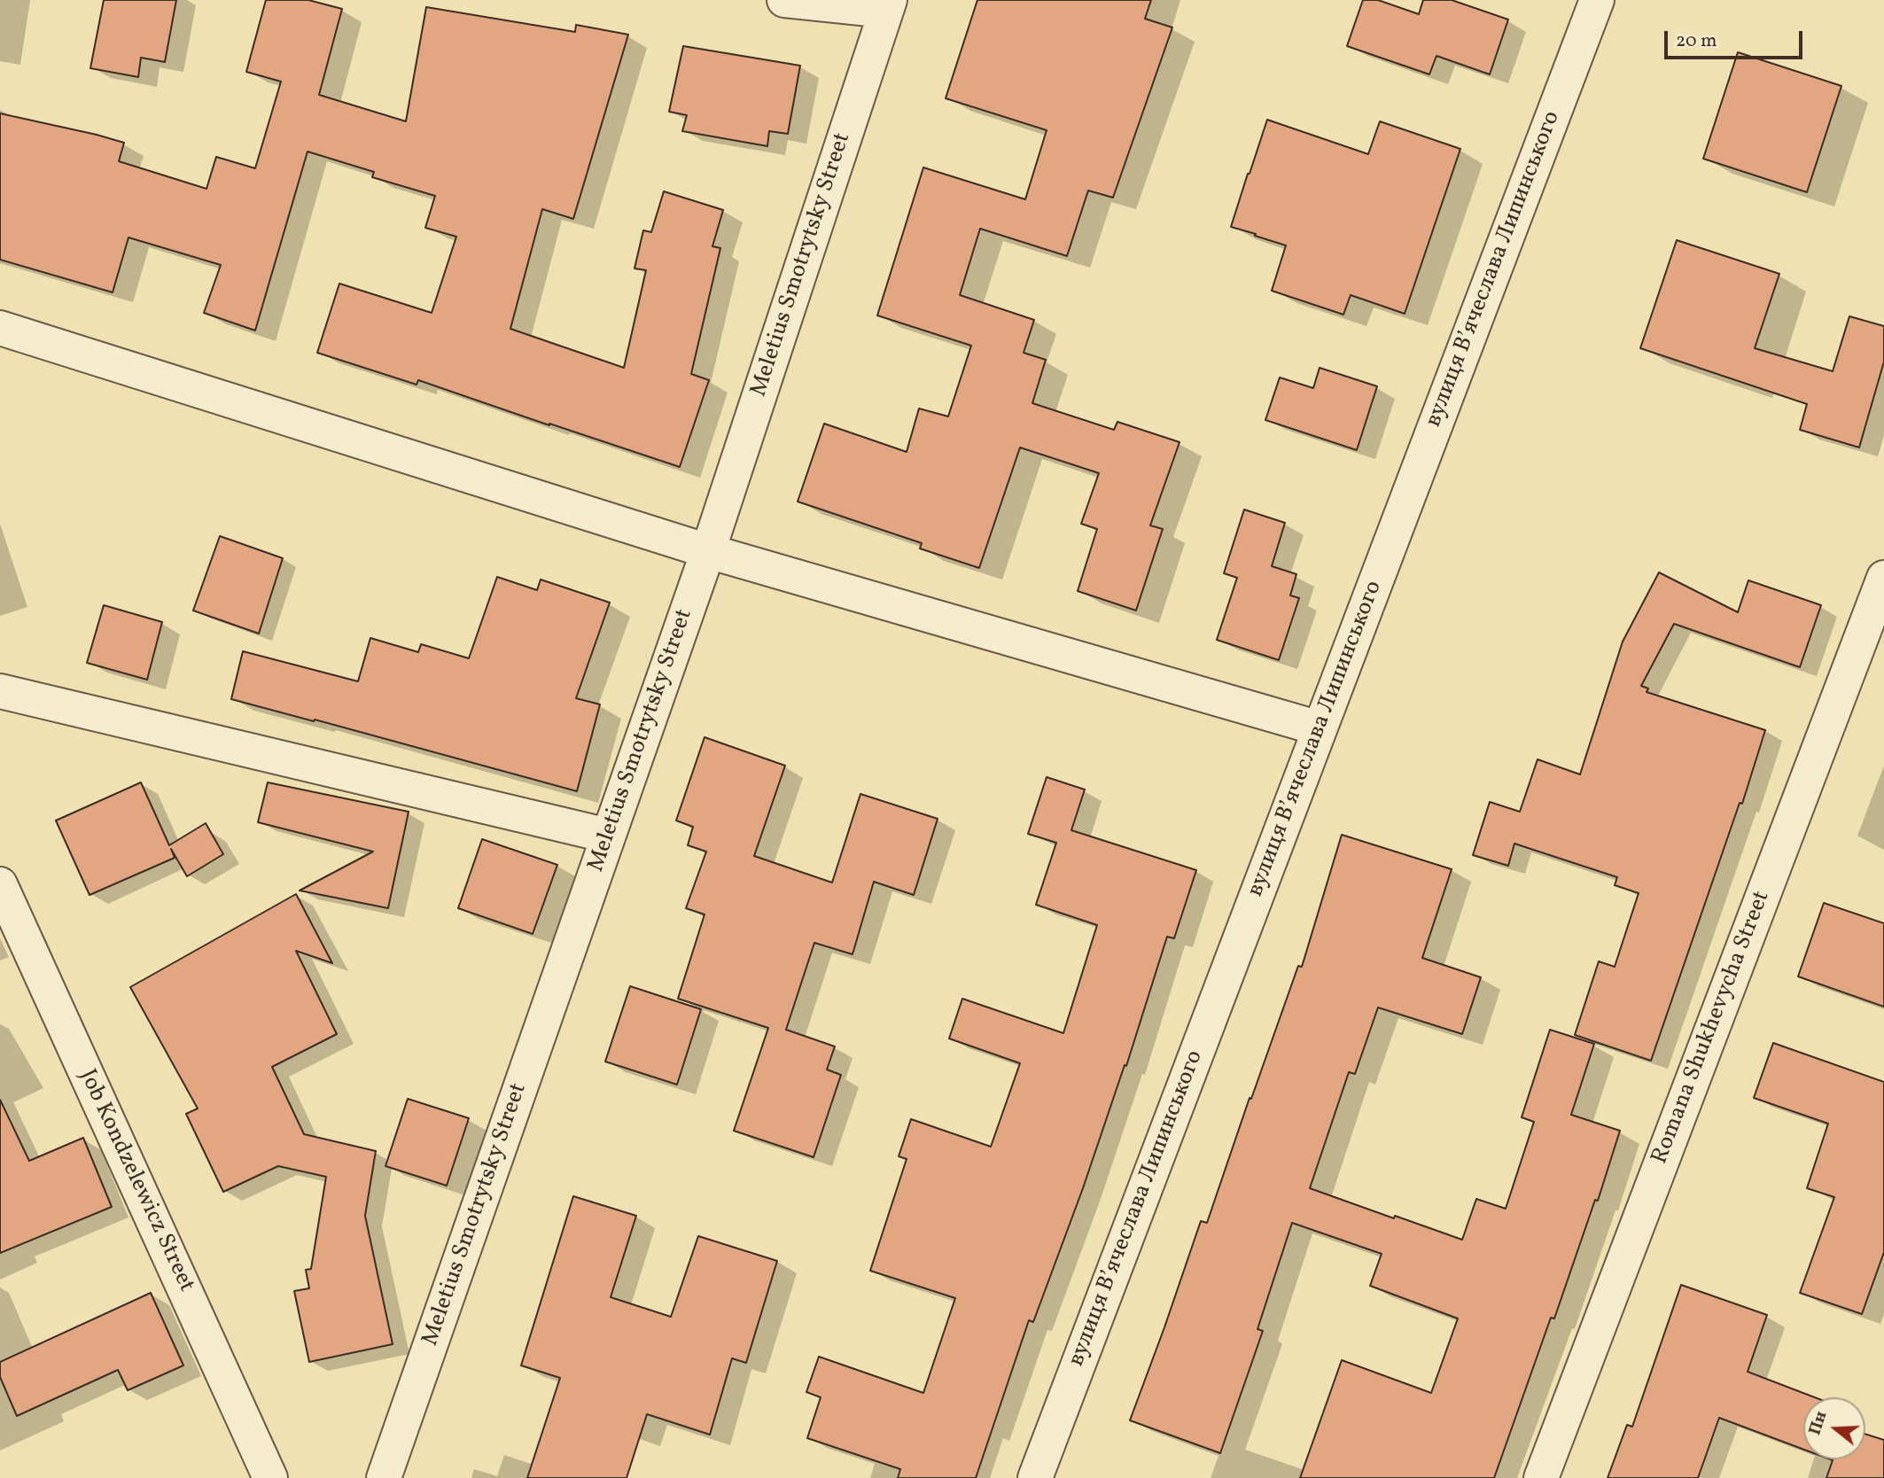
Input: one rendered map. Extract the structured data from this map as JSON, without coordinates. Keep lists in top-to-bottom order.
{
  "streets": {
    "street": [
      "Meletius Smotrytsky Street",
      "вулиця Вʼячеслава Липинського",
      "Romana Shukhevycha Street",
      "Job Kondzelewicz Street"
    ]
  },
  "scale_bar": "20 m",
  "north": "left"
}
